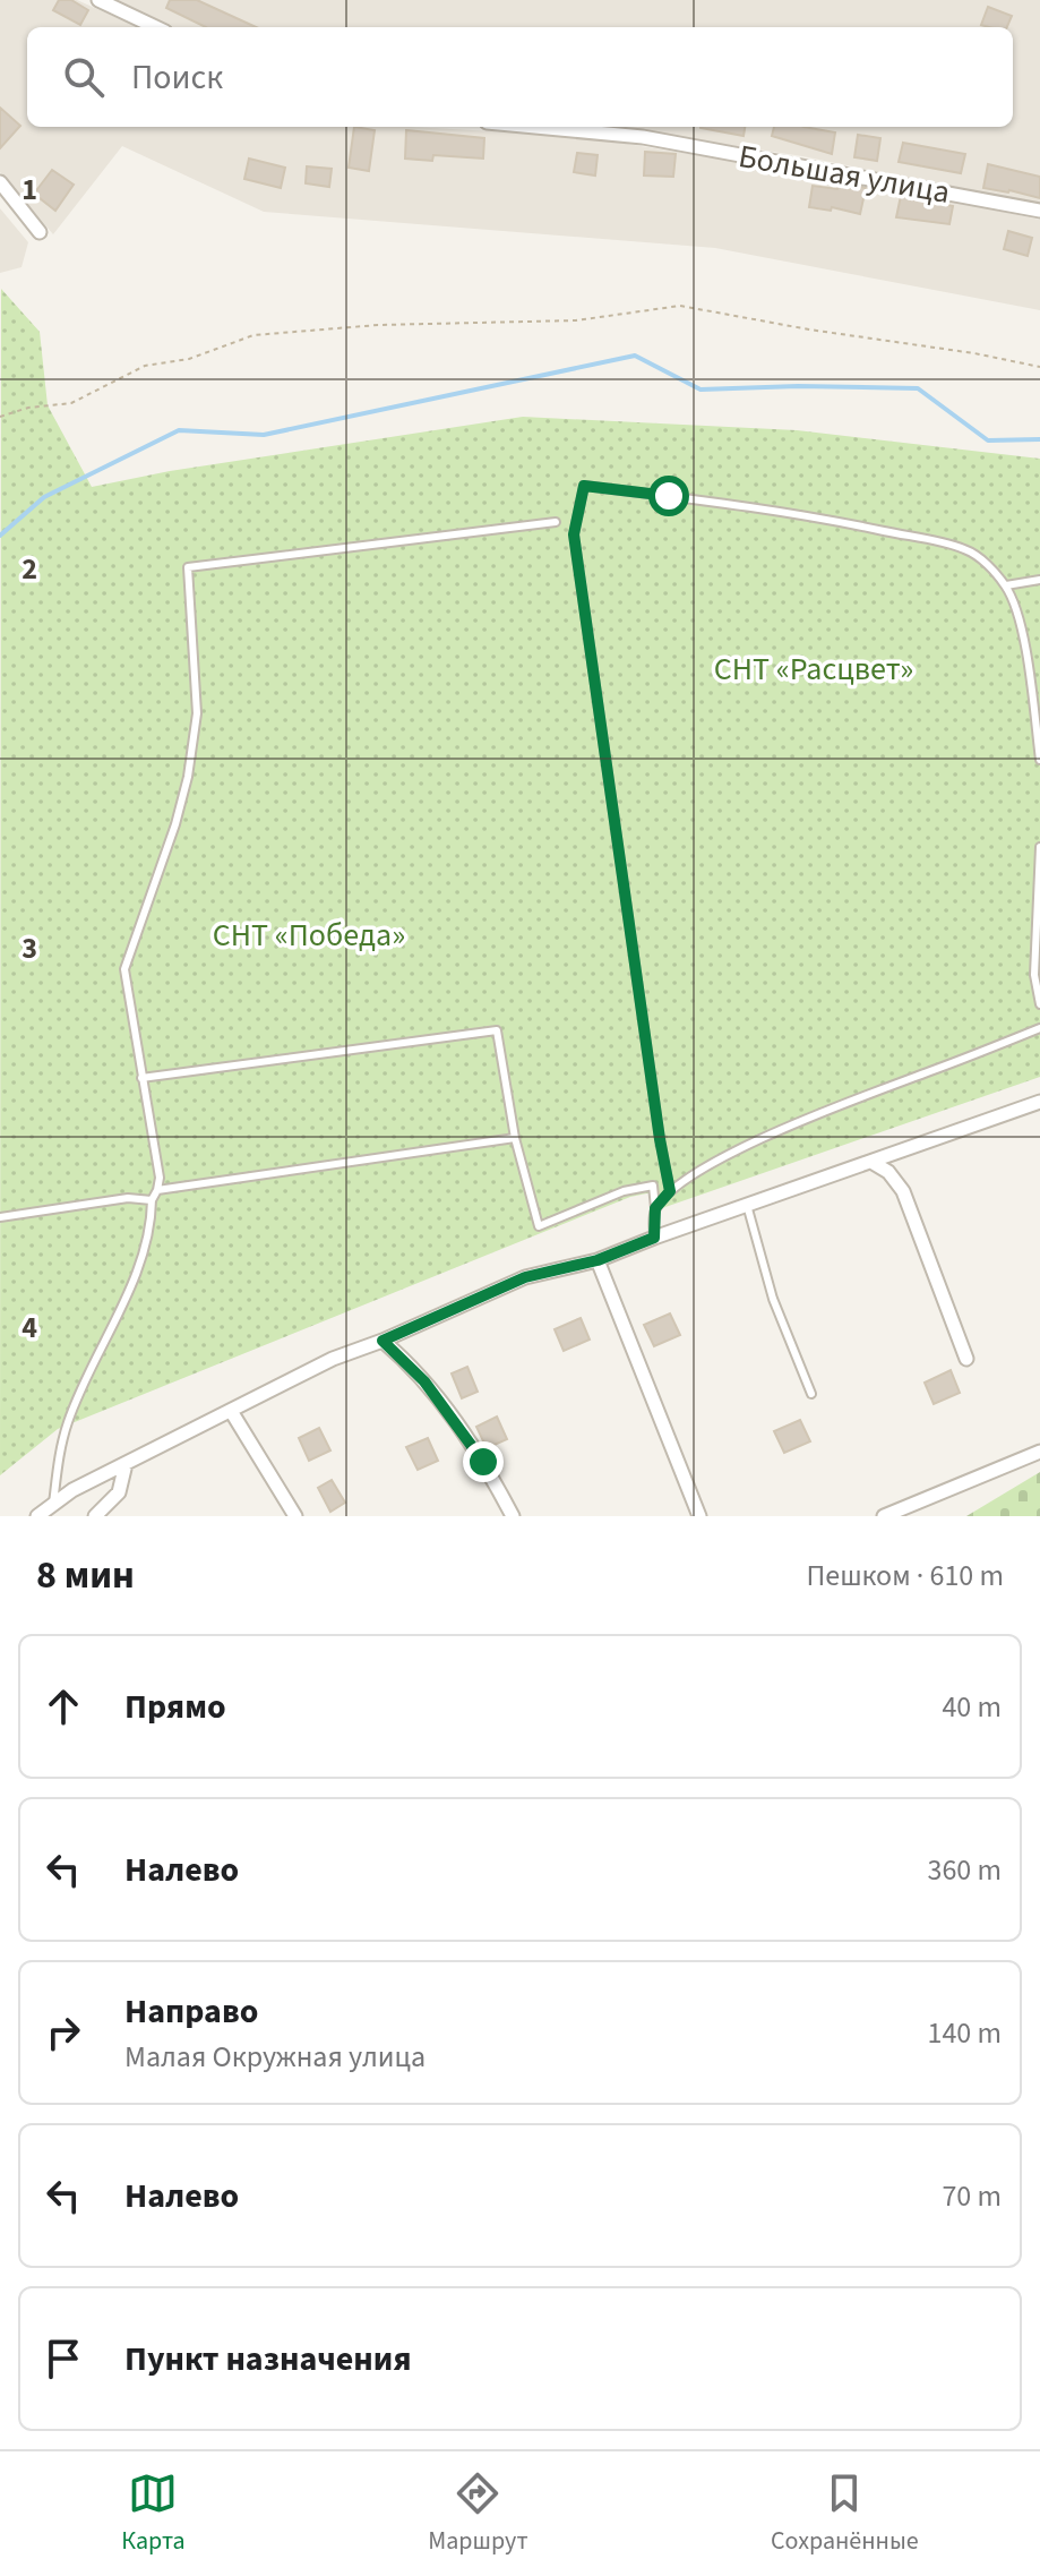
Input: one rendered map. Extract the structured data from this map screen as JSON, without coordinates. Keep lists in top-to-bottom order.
{
  "streets": {
    "street": ["Большая улица"]
  },
  "parks": ["СНТ «Расцвет»", "СНТ «Победа»"],
  "page": {
    "search": "Поиск",
    "heading": ["8 мин", "Пешком · 610 m"],
    "list": [
      ["Прямо", "40 m"],
      ["Налево", "360 m"],
      ["Направо", "Малая Окружная улица", "140 m"],
      ["Налево", "70 m"],
      "Пункт назначения"
    ],
    "nav": ["Карта", "Маршрут", "Сохранённые"]
  },
  "grid": {
    "rows": [
      "1",
      "2",
      "3",
      "4"
    ]
  }
}
